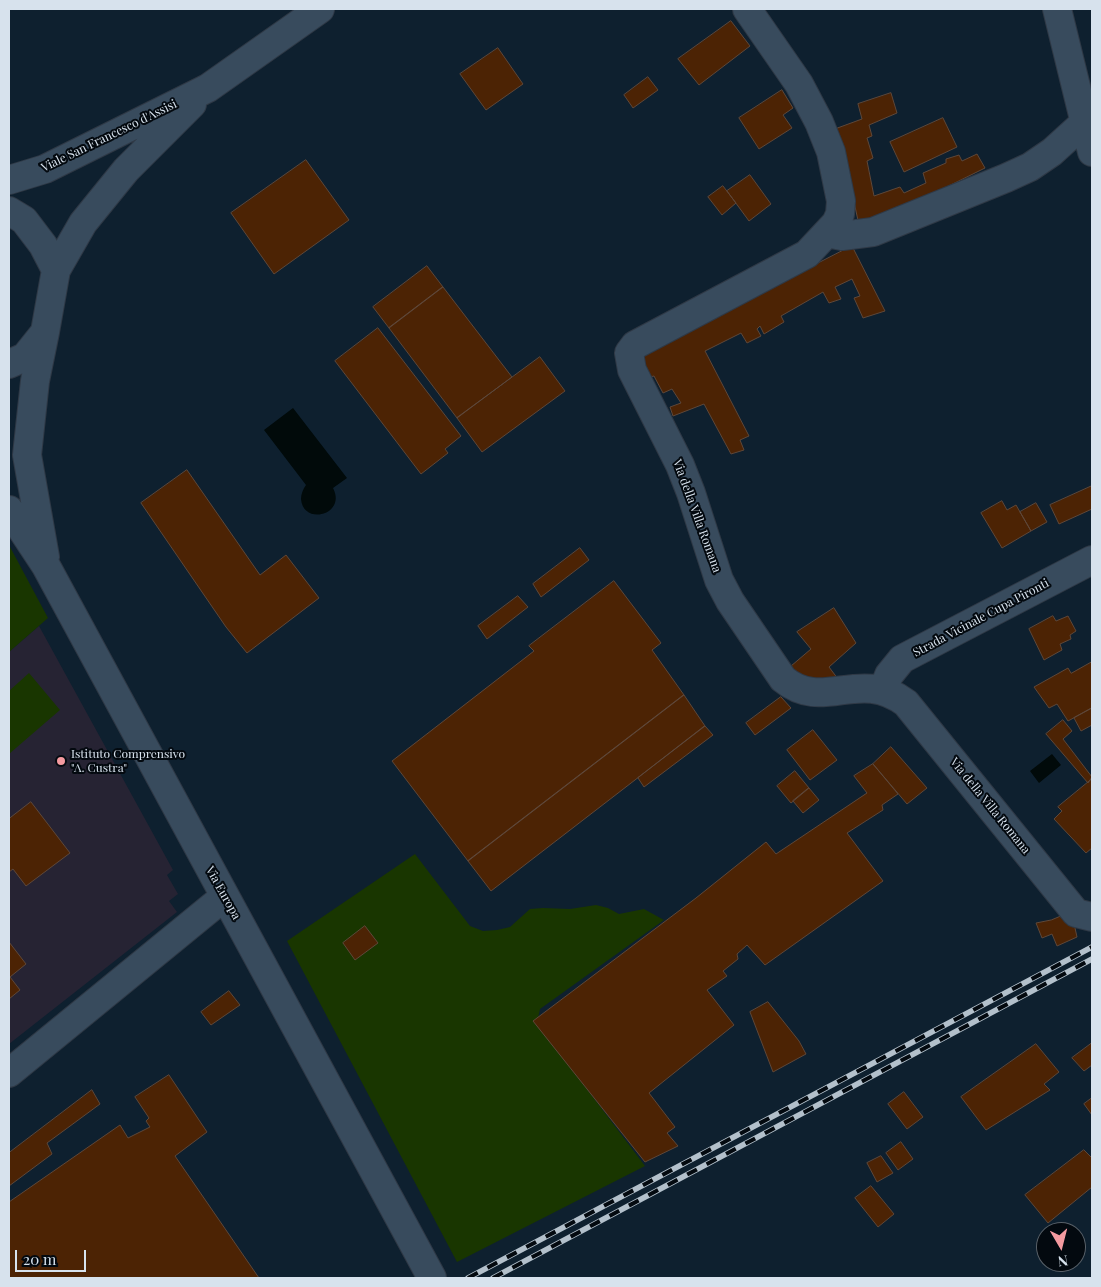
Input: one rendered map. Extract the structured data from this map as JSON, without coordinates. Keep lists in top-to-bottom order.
{
  "streets": {
    "street": [
      "Viale San Francesco d'Assisi",
      "Via della Villa Romana",
      "Strada Vicinale Cupa Pironti",
      "Via Europa"
    ]
  },
  "crossings": [
    ["Viale San Francesco d'Assisi", "Via Europa"],
    ["Via della Villa Romana", "Strada Vicinale Cupa Pironti"]
  ],
  "places": ["Istituto Comprensivo \"A. Custra\""],
  "scale_bar": "20 m",
  "north": "bottom"
}
